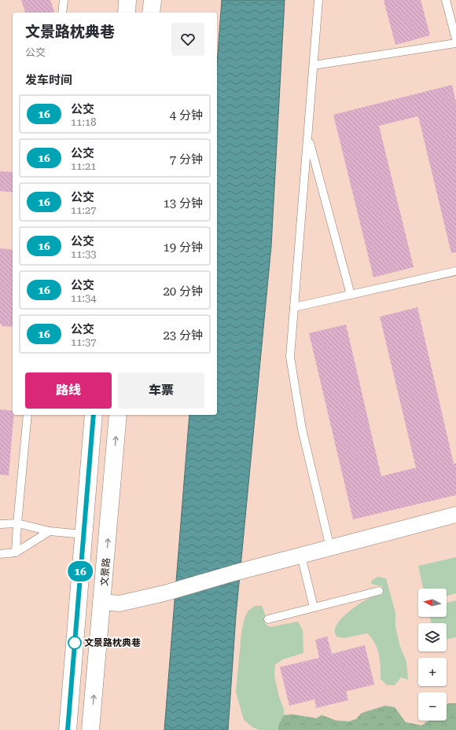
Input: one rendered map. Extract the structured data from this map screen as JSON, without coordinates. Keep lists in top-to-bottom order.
{
  "streets": {
    "main road": ["文景路"]
  },
  "places": ["文景路枕典巷"],
  "lines": ["bus line 16"],
  "north": "left",
  "page": {
    "on_map": "16",
    "heading": [
      ["文景路枕典巷", "公交"],
      "发车时间"
    ],
    "list": [
      {
        "mark": "16",
        "name": "公交",
        "note": "11:18",
        "value": "4 分钟"
      },
      {
        "mark": "16",
        "name": "公交",
        "note": "11:21",
        "value": "7 分钟"
      },
      {
        "mark": "16",
        "name": "公交",
        "note": "11:27",
        "value": "13 分钟"
      },
      {
        "mark": "16",
        "name": "公交",
        "note": "11:33",
        "value": "19 分钟"
      },
      {
        "mark": "16",
        "name": "公交",
        "note": "11:34",
        "value": "20 分钟"
      },
      {
        "mark": "16",
        "name": "公交",
        "note": "11:37",
        "value": "23 分钟"
      }
    ],
    "buttons": ["路线", "车票"],
    "map_buttons": ["+", "−"]
  }
}
